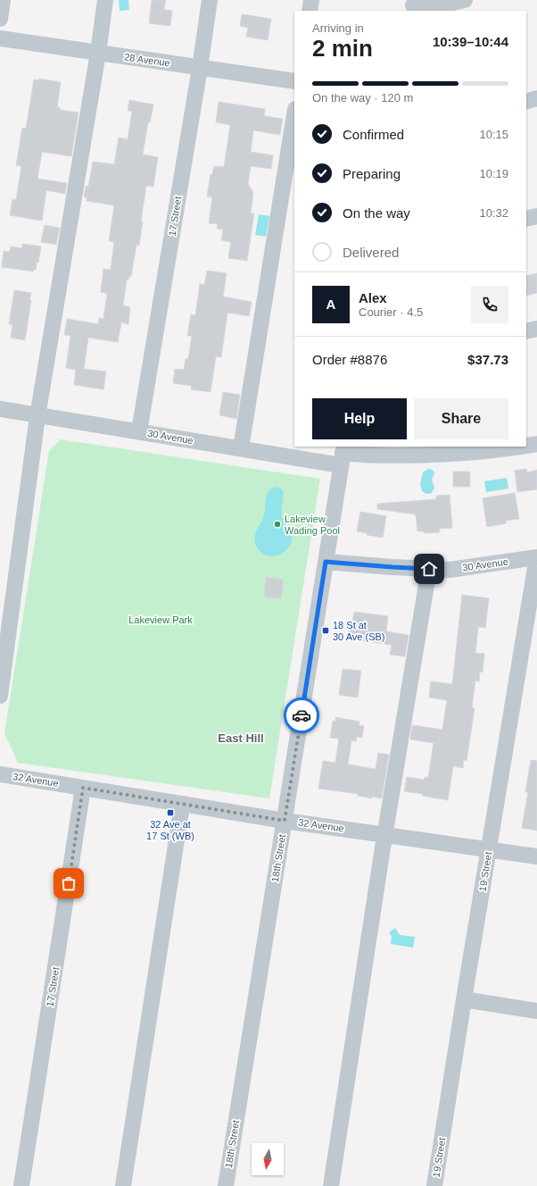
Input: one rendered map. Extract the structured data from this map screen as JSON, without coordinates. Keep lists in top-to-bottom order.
{
  "streets": {
    "street": [
      "28 Avenue",
      "17 Street",
      "30 Avenue",
      "32 Avenue",
      "18th Street",
      "19 Street"
    ]
  },
  "crossings": [
    ["28 Avenue", "17 Street"],
    ["17 Street", "30 Avenue"],
    ["17 Street", "32 Avenue"],
    ["30 Avenue", "18th Street"],
    ["30 Avenue", "19 Street"],
    ["32 Avenue", "18th Street"],
    ["32 Avenue", "19 Street"]
  ],
  "districts": ["East Hill"],
  "parks": ["Lakeview Park"],
  "places": {
    "other": ["Lakeview Wading Pool"],
    "transit": ["18 St at 30 Ave (SB)", "32 Ave at 17 St (WB)"]
  },
  "north": "bottom",
  "page": {
    "heading": ["2 min", "Arriving in", "10:39–10:44"],
    "panel": [
      "Alex",
      "Courier · 4.5",
      "Order #8876",
      "$37.73"
    ],
    "bar": "On the way · 120 m",
    "list": [
      ["Confirmed", "10:15"],
      ["Preparing", "10:19"],
      ["On the way", "10:32"],
      "Delivered"
    ],
    "round": "A",
    "buttons": ["Help", "Share"]
  }
}
